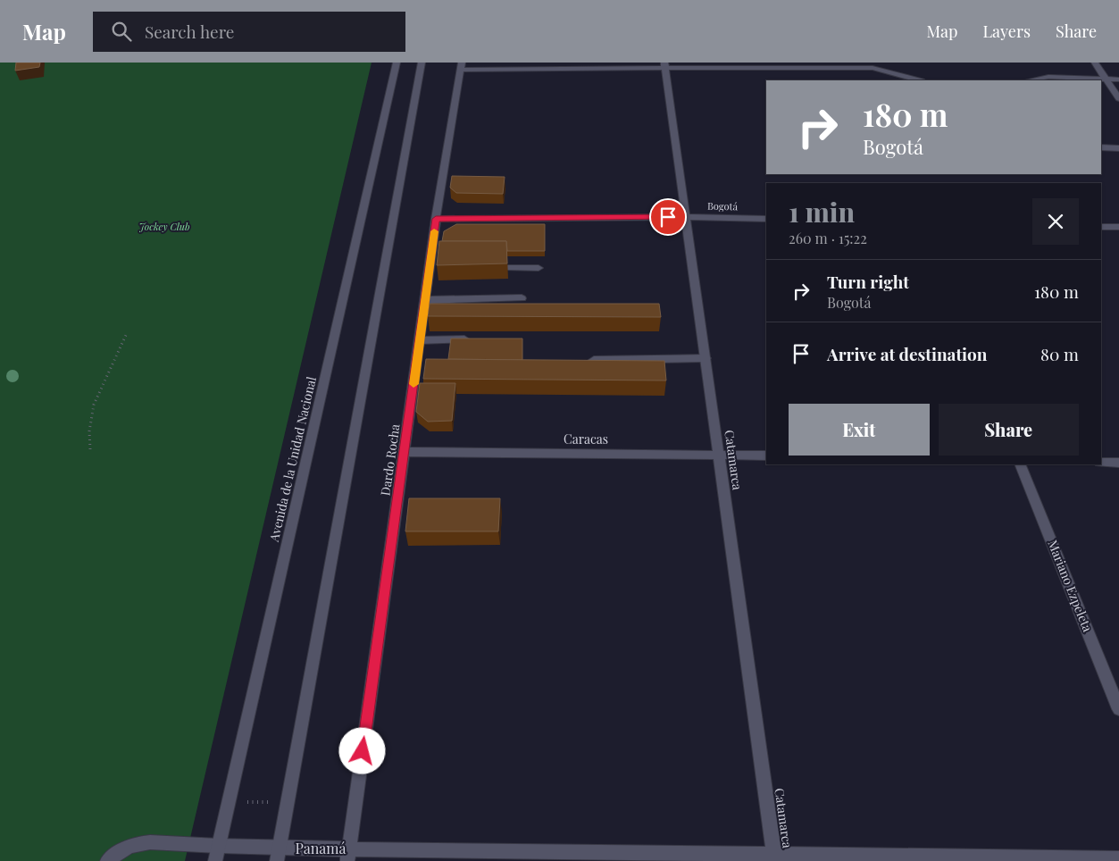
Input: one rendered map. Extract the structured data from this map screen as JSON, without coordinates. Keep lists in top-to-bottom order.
{
  "streets": {
    "street": [
      "Bogotá",
      "Caracas",
      "Avenida de la Unidad Nacional",
      "Dardo Rocha",
      "Catamarca",
      "Mariano Ezpeleta",
      "Panamá"
    ]
  },
  "crossings": [
    ["Bogotá", "Dardo Rocha"],
    ["Bogotá", "Catamarca"],
    ["Caracas", "Dardo Rocha"],
    ["Caracas", "Catamarca"],
    ["Avenida de la Unidad Nacional", "Panamá"],
    ["Dardo Rocha", "Panamá"],
    ["Catamarca", "Panamá"]
  ],
  "parks": ["Jockey Club"],
  "page": {
    "header": "Map",
    "search": "Search here",
    "nav": ["Map", "Layers", "Share"],
    "turn": ["180 m", "Bogotá"],
    "heading": ["1 min", "260 m · 15:22"],
    "list": [
      {
        "name": "Turn right",
        "note": "Bogotá",
        "value": "180 m"
      },
      {
        "name": "Arrive at destination",
        "value": "80 m"
      }
    ],
    "buttons": ["Exit", "Share"]
  }
}
